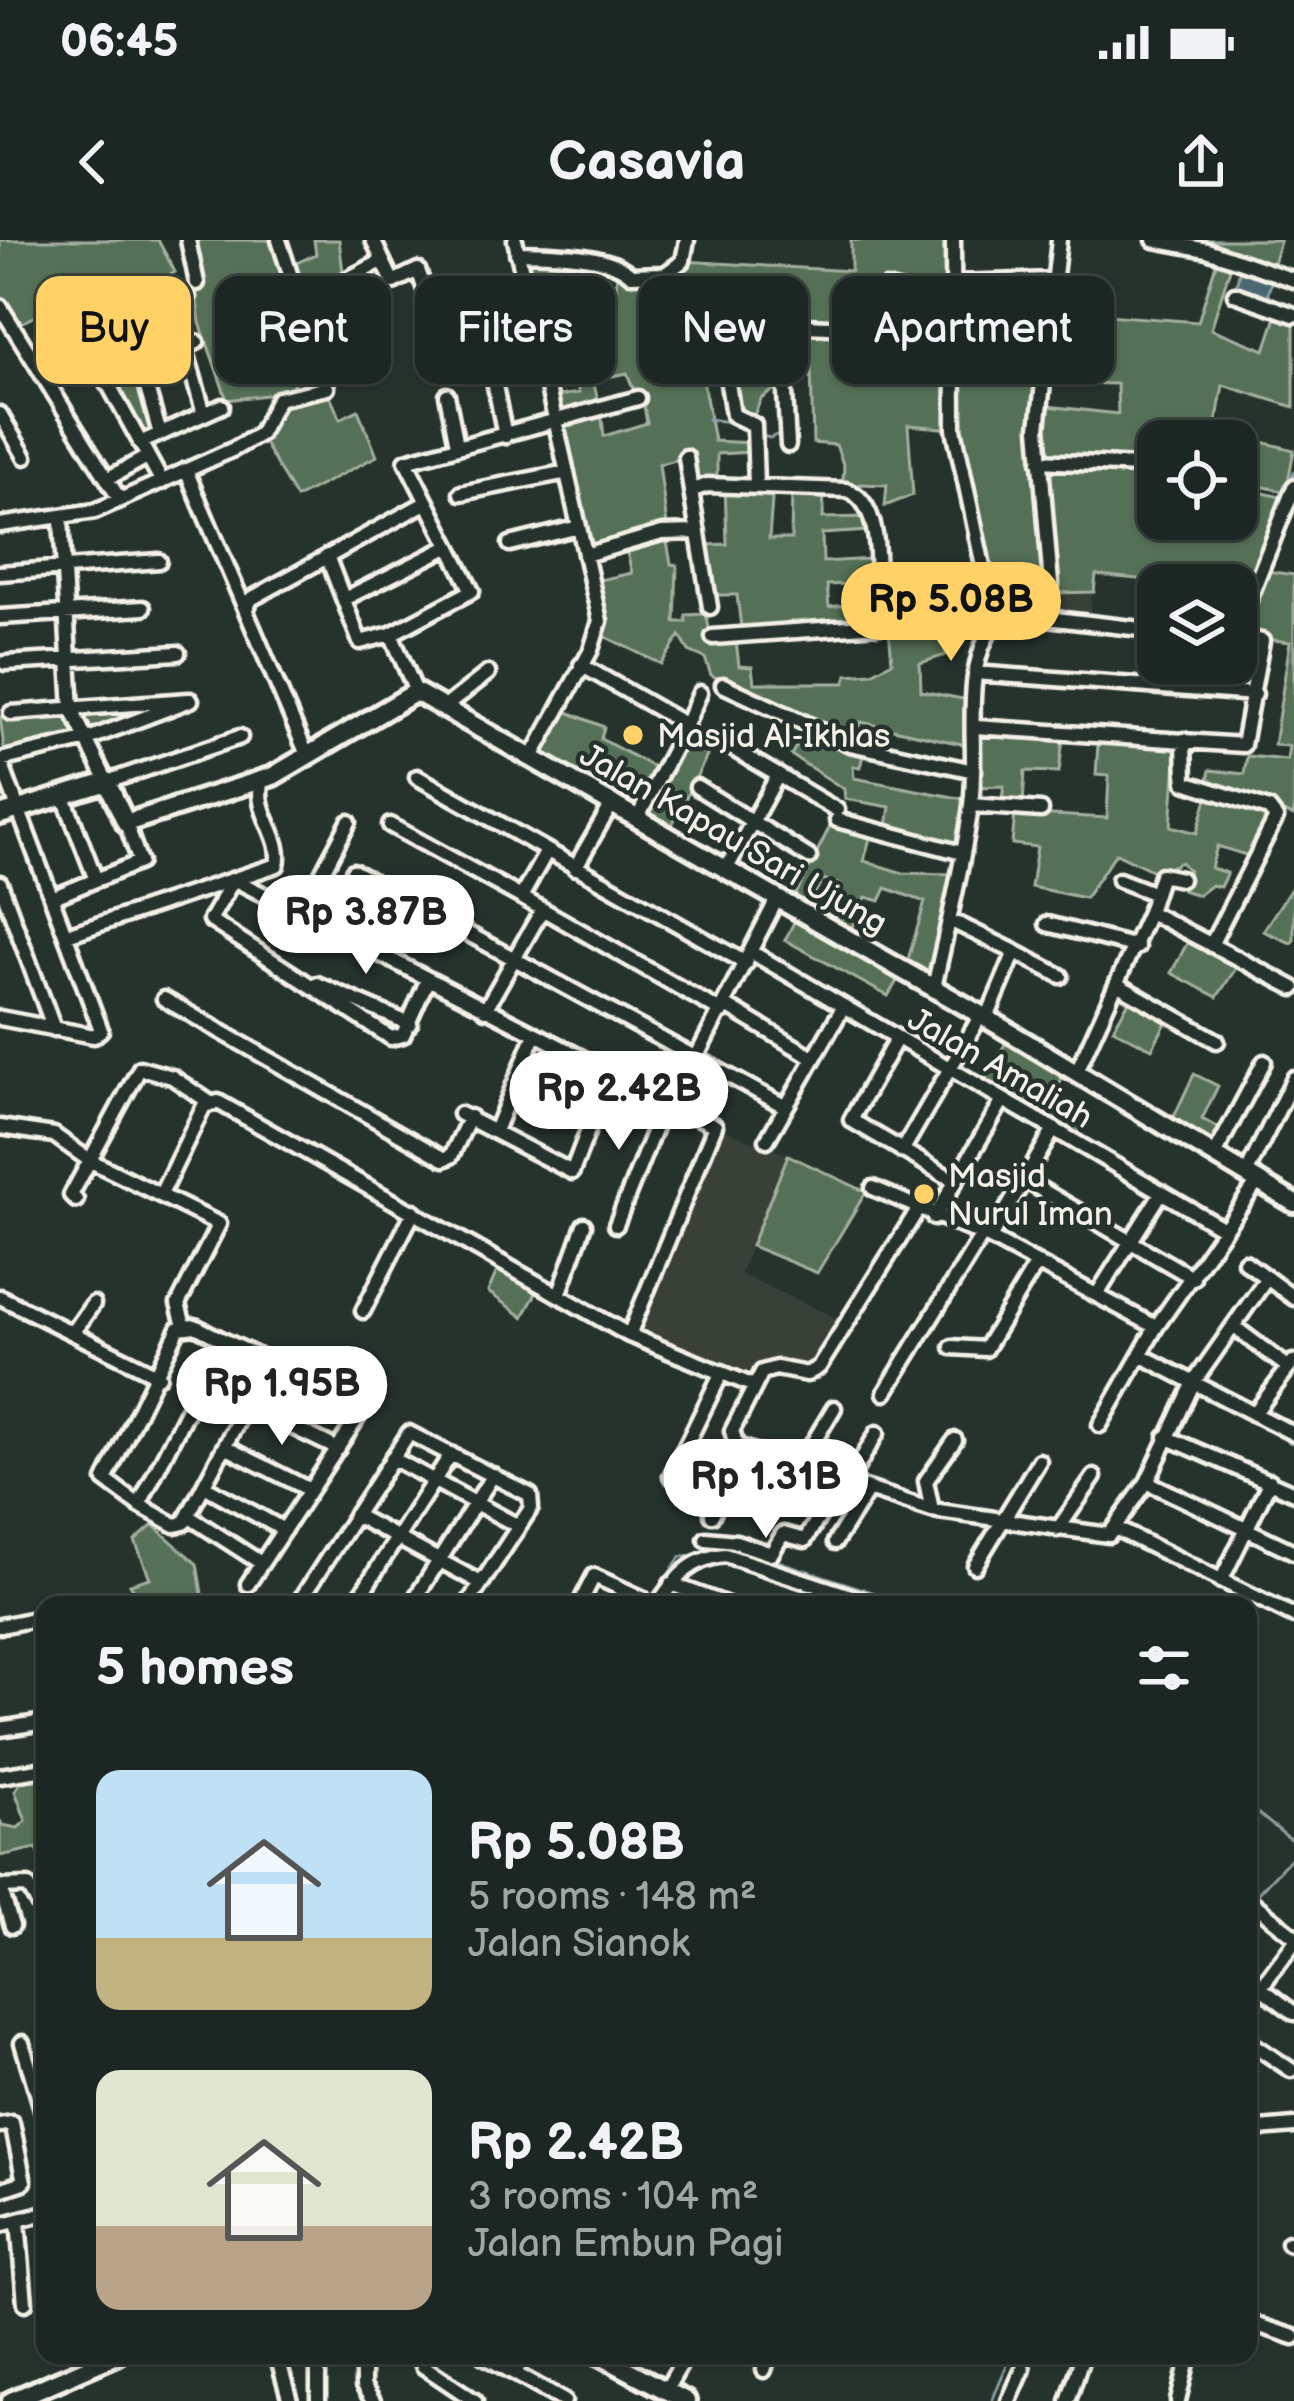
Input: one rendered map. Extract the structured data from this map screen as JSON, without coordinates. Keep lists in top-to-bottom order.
{
  "streets": {
    "street": ["Jalan Kapau Sari Ujung", "Jalan Amaliah"]
  },
  "places": ["Masjid Al-Ikhlas", "Masjid Nurul Iman"],
  "page": {
    "status": "06:45",
    "header": "Casavia",
    "chip": [
      "Buy",
      "Rent",
      "Filters",
      "New",
      "Apartment"
    ],
    "price": [
      "Rp 5.08B",
      "Rp 3.87B",
      "Rp 2.42B",
      "Rp 1.95B",
      "Rp 1.31B"
    ],
    "heading": "5 homes",
    "list": [
      {
        "name": "Rp 5.08B",
        "note": "5 rooms · 148 m² · Jalan Sianok"
      },
      {
        "name": "Rp 2.42B",
        "note": "3 rooms · 104 m² · Jalan Embun Pagi"
      }
    ]
  }
}
